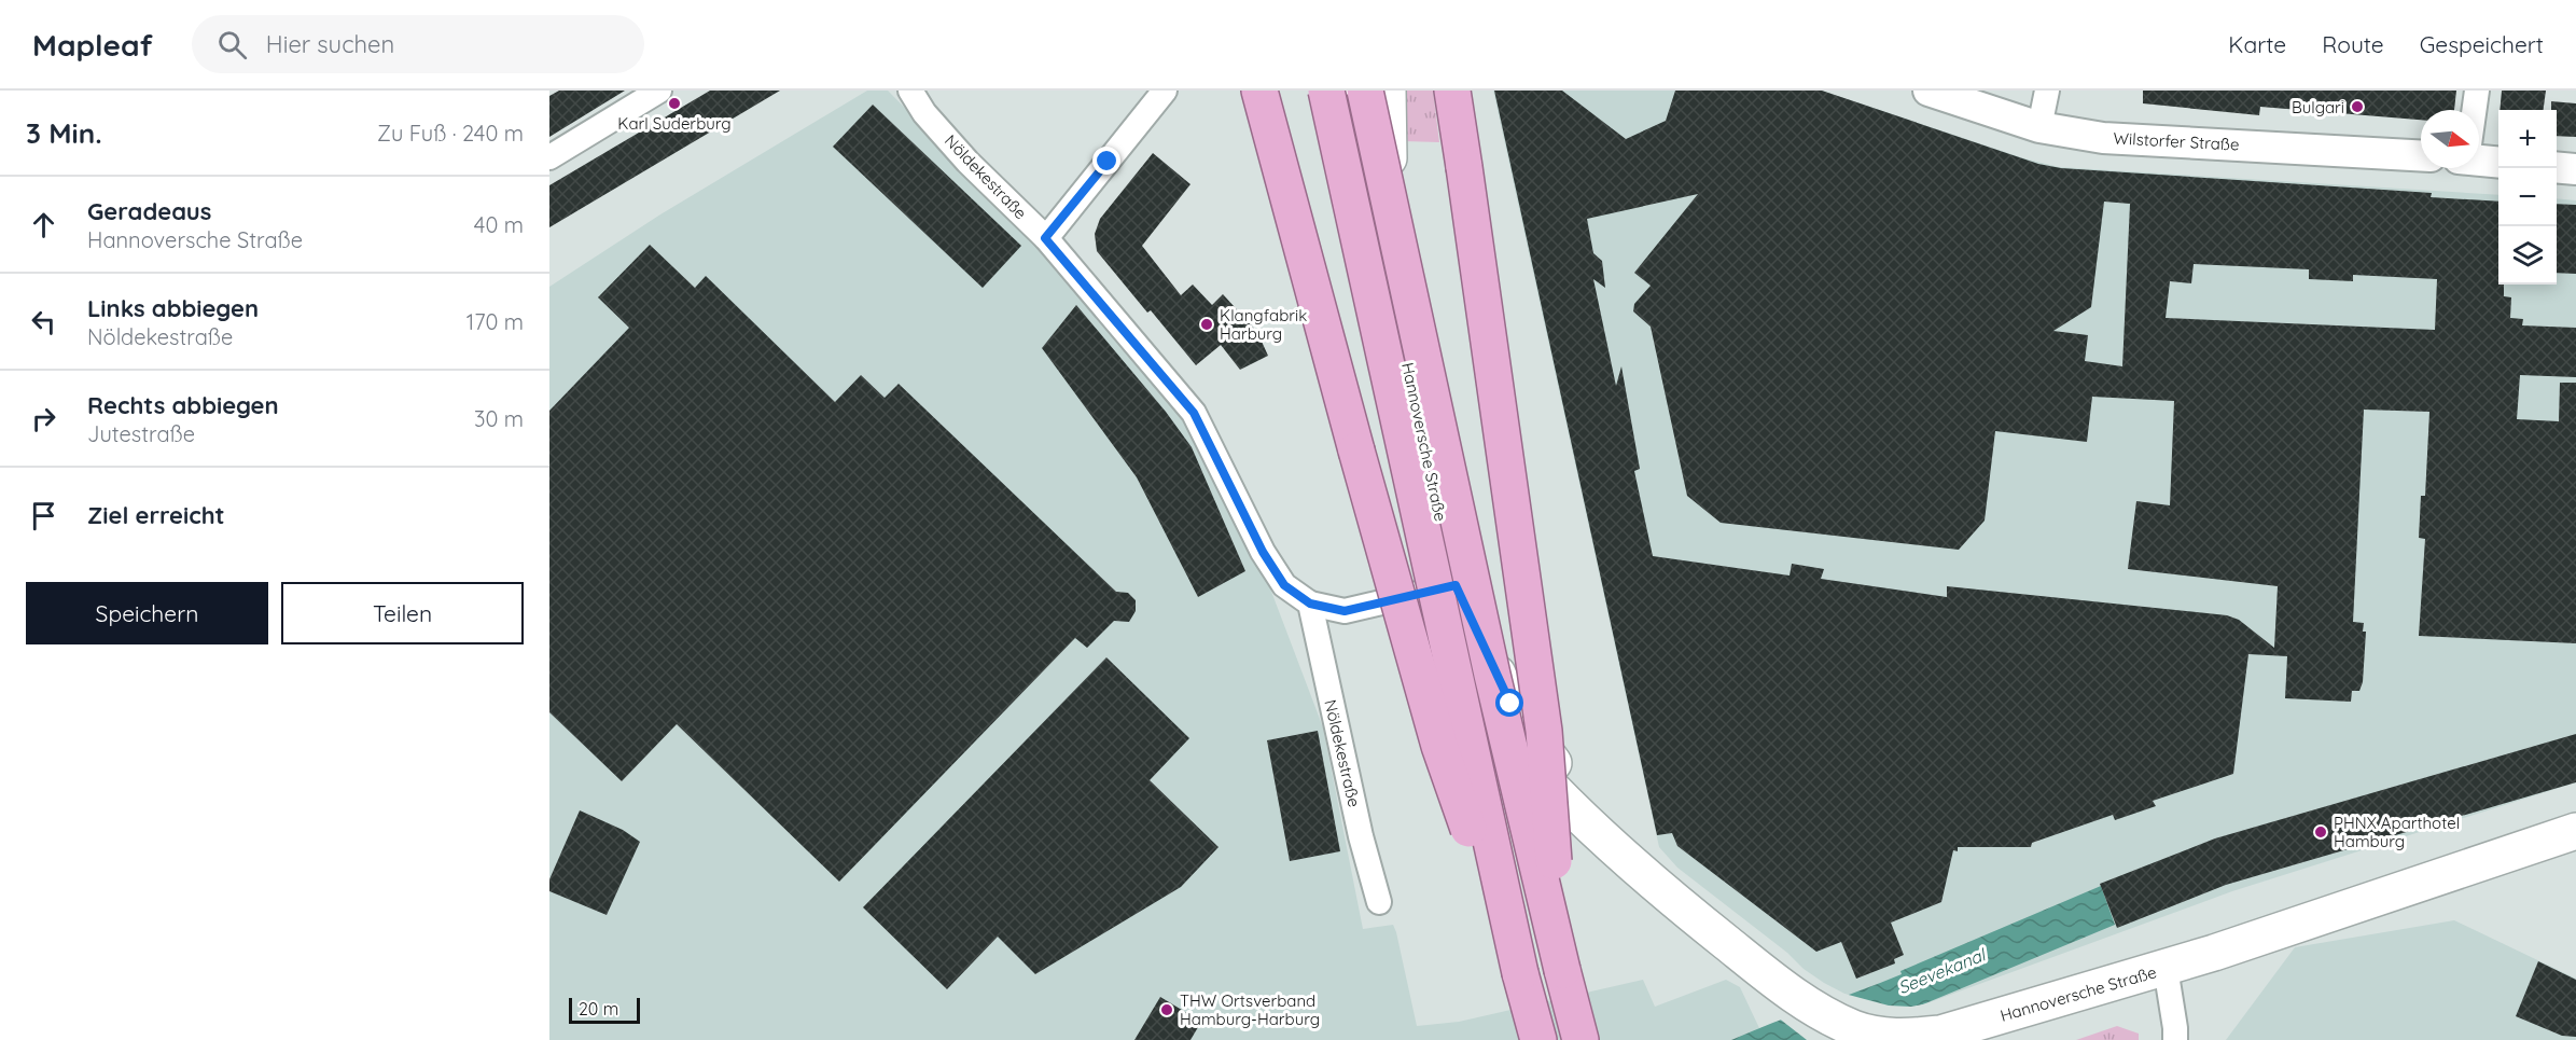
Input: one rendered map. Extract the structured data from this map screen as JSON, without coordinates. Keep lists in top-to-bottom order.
{
  "streets": {
    "main road": ["Hannoversche Straße"],
    "street": ["Wilstorfer Straße", "Nöldekestraße"]
  },
  "crossings": [
    ["Nöldekestraße", "Hannoversche Straße"]
  ],
  "water": ["Seevekanal"],
  "places": [
    "Karl Suderburg",
    "Bulgari",
    "Klangfabrik Harburg",
    "PHNX Aparthotel Hamburg",
    "THW Ortsverband Hamburg-Harburg"
  ],
  "scale_bar": "20 m",
  "north": "right",
  "page": {
    "header": "Mapleaf",
    "search": "Hier suchen",
    "nav": ["Karte", "Route", "Gespeichert"],
    "heading": ["3 Min.", "Zu Fuß · 240 m"],
    "map_buttons": ["+", "−"],
    "list": [
      ["Geradeaus", "Hannoversche Straße", "40 m"],
      ["Links abbiegen", "Nöldekestraße", "170 m"],
      ["Rechts abbiegen", "Jutestraße", "30 m"],
      "Ziel erreicht"
    ],
    "buttons": ["Speichern", "Teilen"],
    "scale": "20 m"
  }
}
